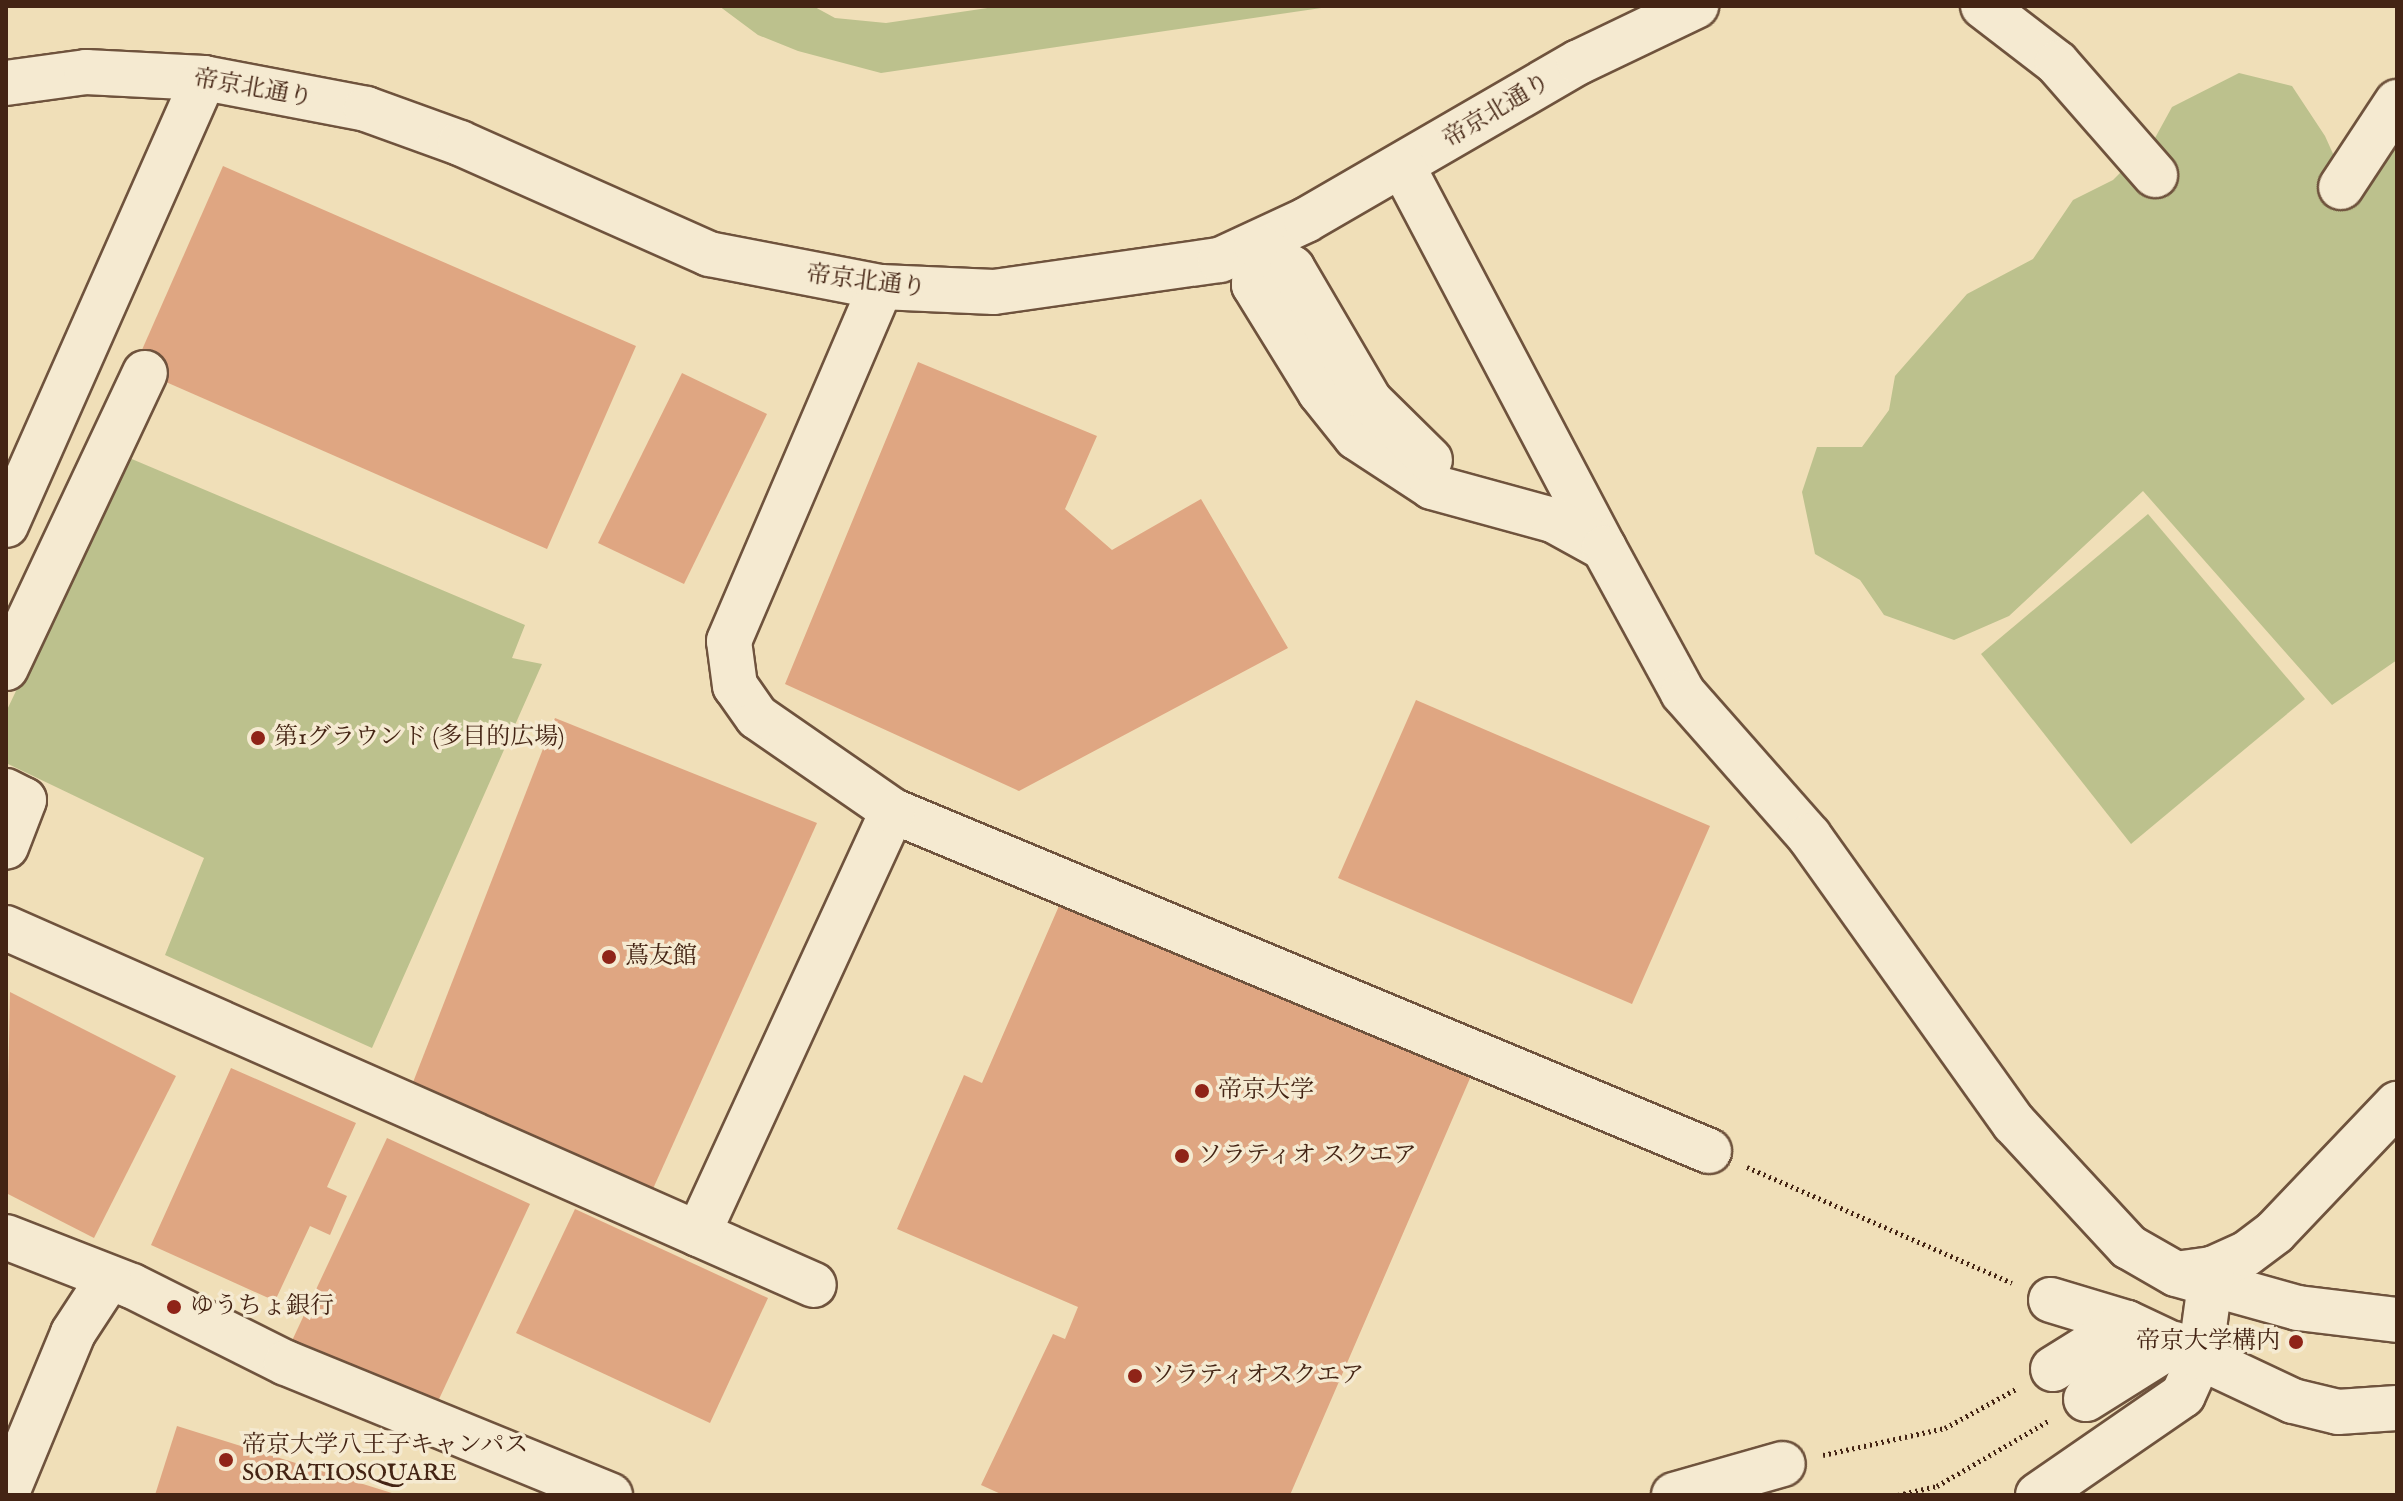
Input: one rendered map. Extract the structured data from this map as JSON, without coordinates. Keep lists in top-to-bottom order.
{
  "streets": {
    "street": ["帝京北通り"]
  },
  "places": [
    "第1グラウンド (多目的広場)",
    "蔦友館",
    "帝京大学",
    "ソラティオ スクエア",
    "ゆうちょ銀行",
    "帝京大学構内",
    "ソラティオスクエア",
    "帝京大学八王子キャンパス SORATIOSQUARE"
  ]
}
